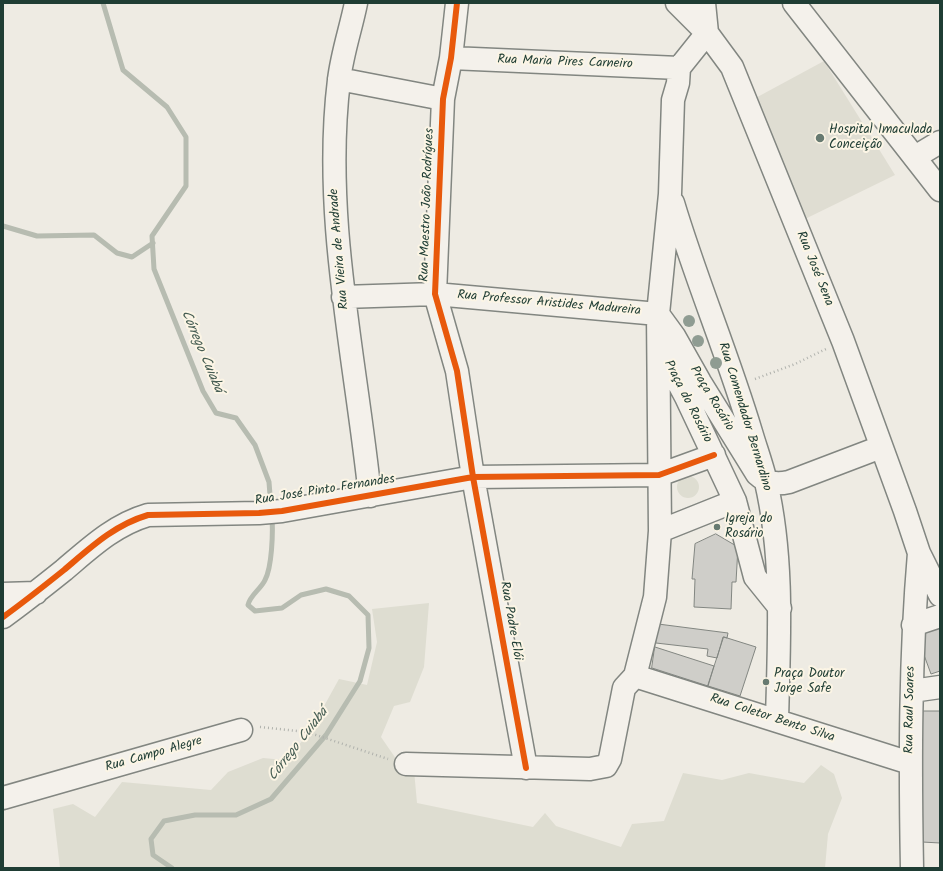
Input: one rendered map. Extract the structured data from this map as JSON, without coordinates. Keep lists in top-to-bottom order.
{
  "streets": {
    "street": [
      "Rua Maria Pires Carneiro",
      "Rua Maestro João Rodrígues",
      "Rua Vieira de Andrade",
      "Rua José Sena",
      "Rua Professor Aristides Madureira",
      "Praça Rosário",
      "Praça do Rosário",
      "Rua Comendador Bernardino",
      "Rua José Pinto Fernandes",
      "Rua Padre Elói",
      "Rua Raul Soares",
      "Rua Coletor Bento Silva",
      "Rua Campo Alegre"
    ]
  },
  "crossings": [
    ["Rua Maria Pires Carneiro", "Rua Maestro João Rodrígues"],
    ["Rua Maria Pires Carneiro", "Rua Comendador Bernardino"],
    ["Rua Maestro João Rodrígues", "Rua Professor Aristides Madureira"],
    ["Rua Maestro João Rodrígues", "Rua José Pinto Fernandes"],
    ["Rua Maestro João Rodrígues", "Rua Padre Elói"],
    ["Rua Vieira de Andrade", "Rua Professor Aristides Madureira"],
    ["Rua Vieira de Andrade", "Rua José Pinto Fernandes"],
    ["Rua José Sena", "Rua Raul Soares"],
    ["Rua Professor Aristides Madureira", "Praça Rosário"],
    ["Rua Professor Aristides Madureira", "Rua Comendador Bernardino"],
    ["Praça Rosário", "Rua Comendador Bernardino"],
    ["Praça do Rosário", "Rua Comendador Bernardino"],
    ["Praça do Rosário", "Rua José Pinto Fernandes"],
    ["Rua Comendador Bernardino", "Rua José Pinto Fernandes"],
    ["Rua Comendador Bernardino", "Rua Coletor Bento Silva"],
    ["Rua José Pinto Fernandes", "Rua Padre Elói"],
    ["Rua Raul Soares", "Rua Coletor Bento Silva"]
  ],
  "water": ["Córrego Cuiabá"],
  "places": ["Hospital Imaculada Conceição", "Igreja do Rosário", "Praça Doutor Jorge Safe"]
}
